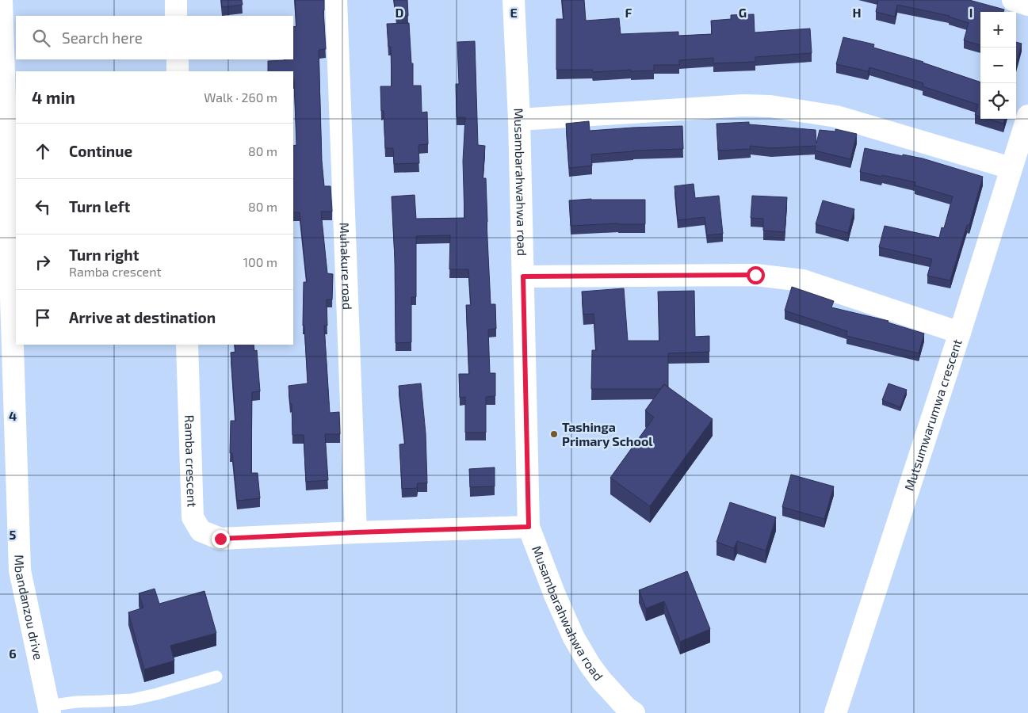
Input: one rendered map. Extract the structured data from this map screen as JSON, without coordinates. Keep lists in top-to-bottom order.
{
  "streets": {
    "street": [
      "Musambarahwahwa road",
      "Muhakure road",
      "Mutsumwarumwa crescent",
      "Ramba crescent",
      "Mbandanzou drive"
    ]
  },
  "crossings": [
    ["Musambarahwahwa road", "Ramba crescent"],
    ["Muhakure road", "Ramba crescent"]
  ],
  "places": ["Tashinga Primary School"],
  "page": {
    "map_buttons": ["+", "−"],
    "search": "Search here",
    "heading": ["4 min", "Walk · 260 m"],
    "list": [
      ["Continue", "80 m"],
      ["Turn left", "80 m"],
      ["Turn right", "Ramba crescent", "100 m"],
      "Arrive at destination"
    ]
  },
  "grid": {
    "columns": [
      "D",
      "E",
      "F",
      "G",
      "H",
      "I"
    ],
    "rows": ["4", "5", "6"]
  }
}
